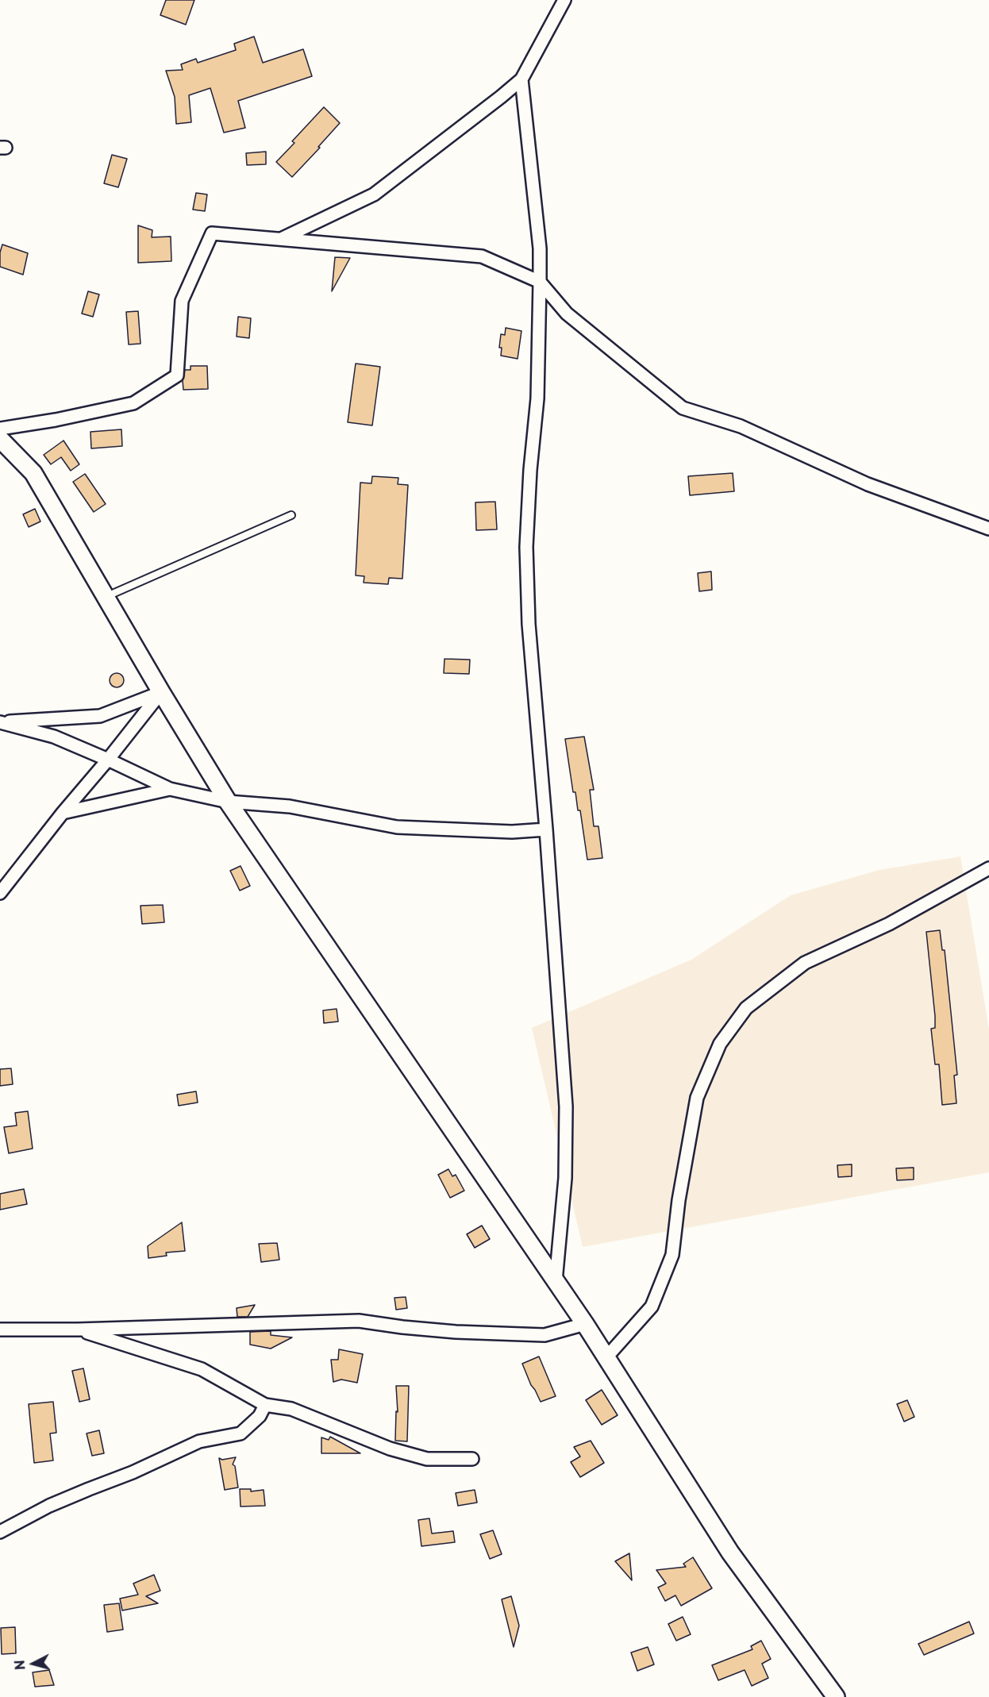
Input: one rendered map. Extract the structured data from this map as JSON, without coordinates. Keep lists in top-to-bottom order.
{
  "north": "left"
}
